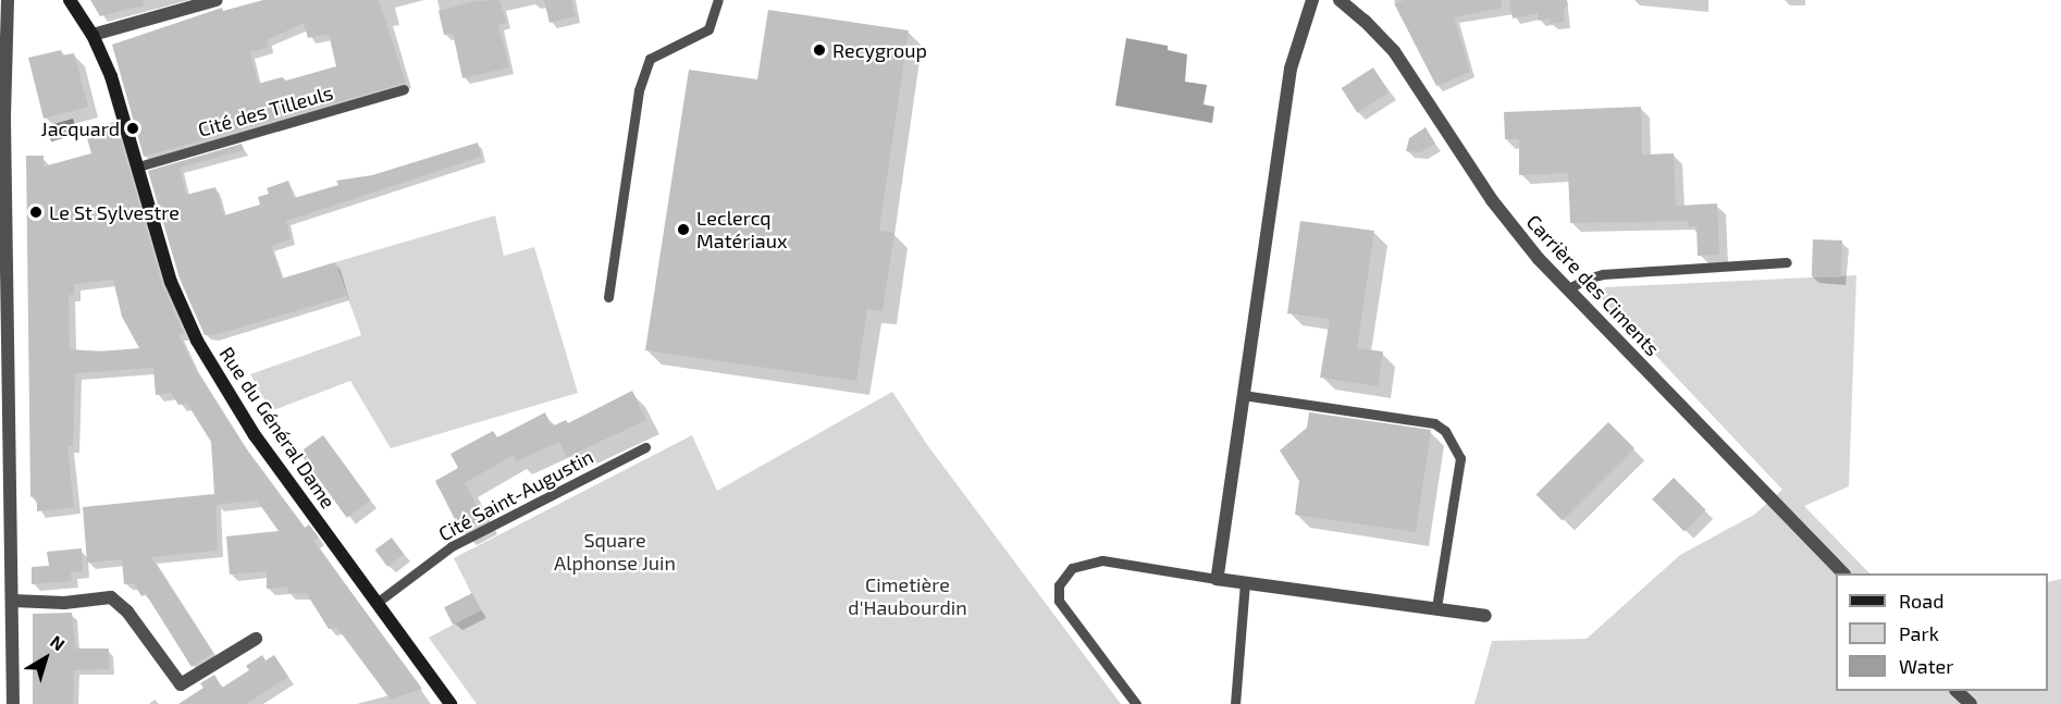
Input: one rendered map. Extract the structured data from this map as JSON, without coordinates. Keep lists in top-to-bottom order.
{
  "streets": {
    "street": ["Carrière des Ciments", "Rue du Général Dame"],
    "lane": ["Cité des Tilleuls", "Cité Saint-Augustin"]
  },
  "crossings": [
    ["Cité des Tilleuls", "Rue du Général Dame"],
    ["Rue du Général Dame", "Cité Saint-Augustin"]
  ],
  "parks": ["Square Alphonse Juin", "Cimetière d'Haubourdin"],
  "places": [
    "Recygroup",
    "Jacquard",
    "Le St Sylvestre",
    "Leclercq Matériaux"
  ],
  "legend": ["Road", "Park", "Water"],
  "north": "top right"
}
